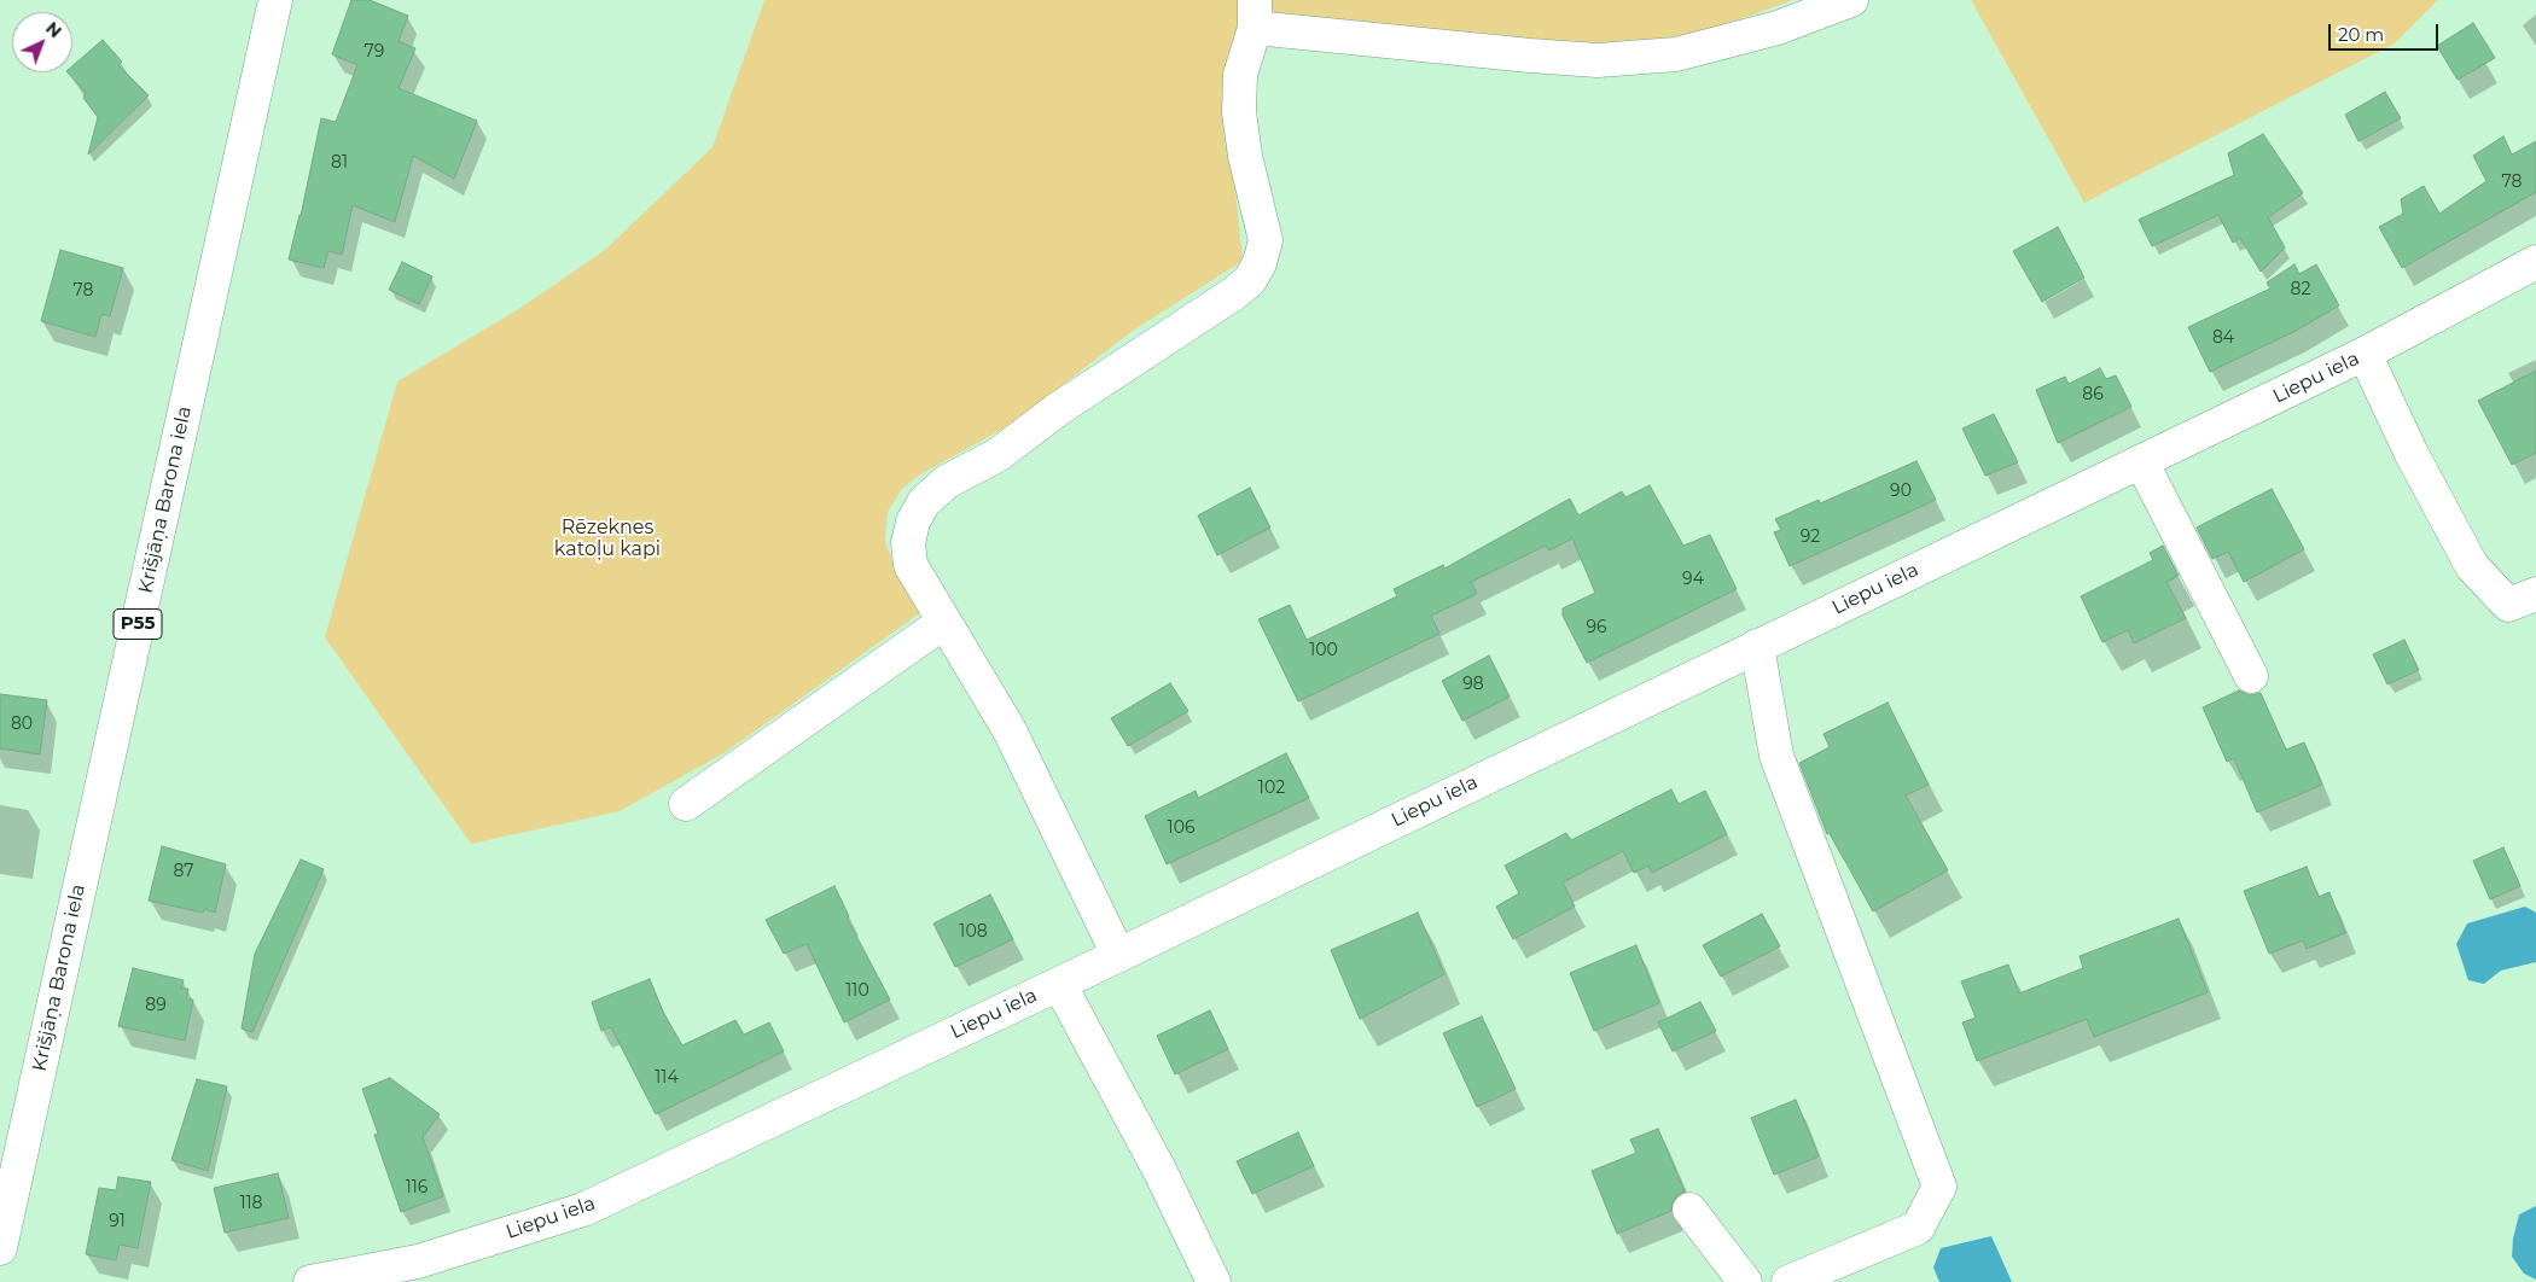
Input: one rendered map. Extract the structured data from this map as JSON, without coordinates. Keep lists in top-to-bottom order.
{
  "streets": {
    "street": ["Liepu iela", "Krišjāņa Barona iela", "P55"]
  },
  "parks": ["Rēzeknes katoļu kapi"],
  "house_numbers": [
    "79",
    "81",
    "78",
    "82",
    "78",
    "84",
    "86",
    "90",
    "92",
    "94",
    "96",
    "100",
    "98",
    "80",
    "102",
    "106",
    "87",
    "108",
    "110",
    "89",
    "114",
    "116",
    "118",
    "91"
  ],
  "scale_bar": "20 m",
  "north": "top right"
}
